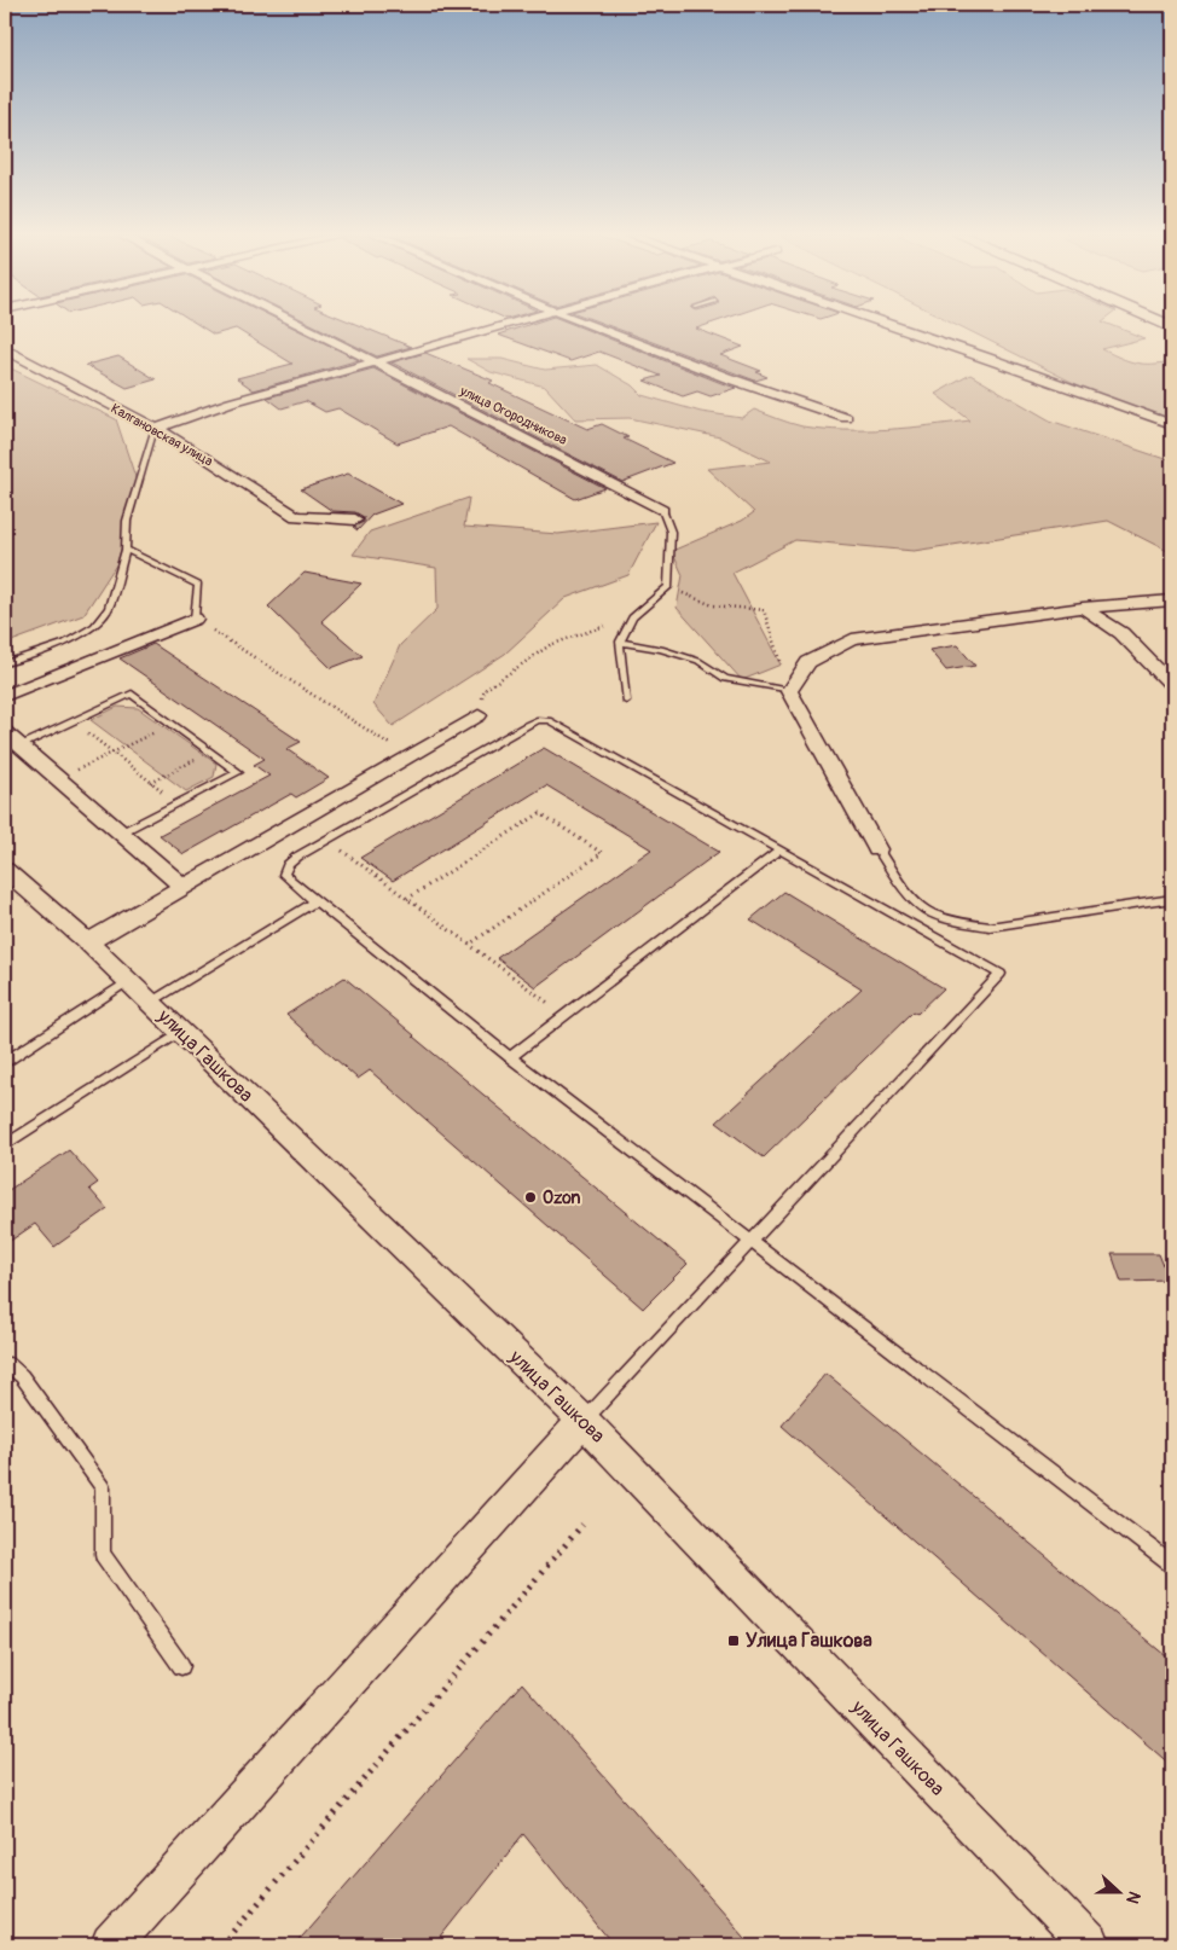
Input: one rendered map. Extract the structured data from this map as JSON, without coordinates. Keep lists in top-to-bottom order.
{
  "streets": {
    "street": ["улица Огородникова", "Калгановская улица", "улица Гашкова"]
  },
  "places": {
    "other": ["Ozon"],
    "transit": ["Улица Гашкова"]
  },
  "north": "right"
}
